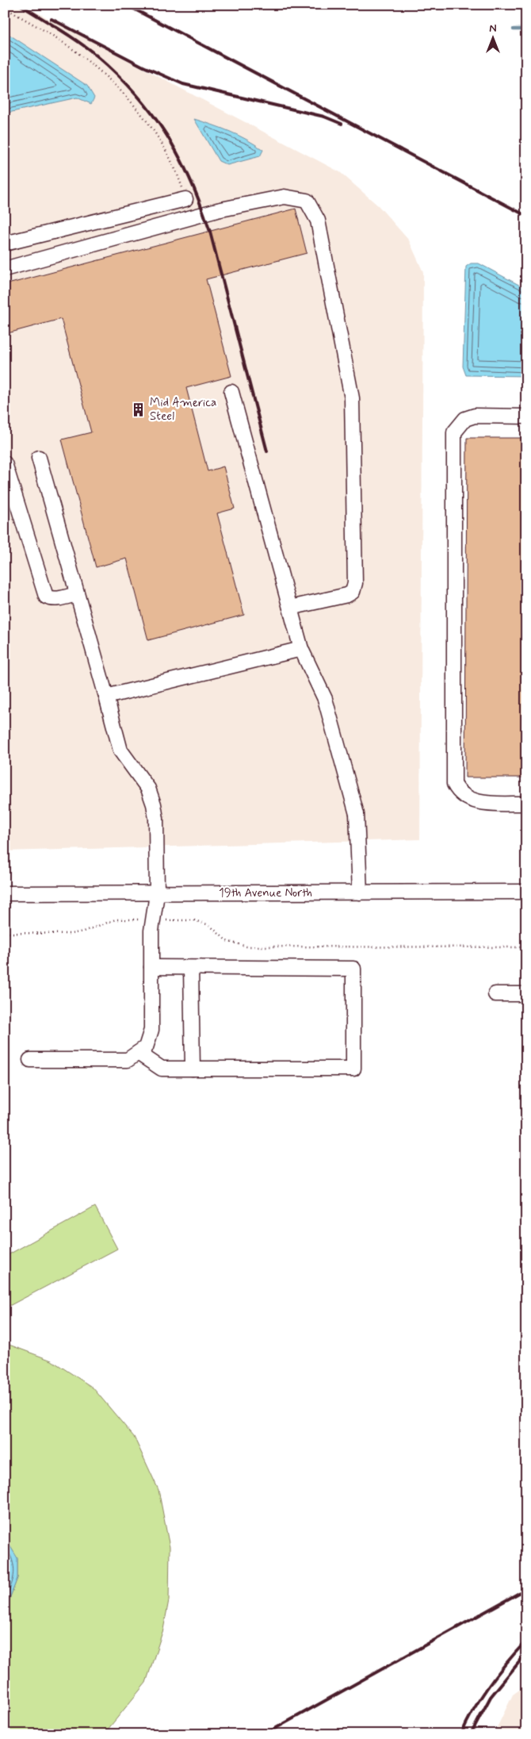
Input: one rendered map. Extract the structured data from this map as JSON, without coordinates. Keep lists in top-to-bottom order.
{
  "streets": {
    "street": ["19th Avenue North"]
  },
  "places": {
    "building": ["Mid America Steel"]
  },
  "north": "top"
}
